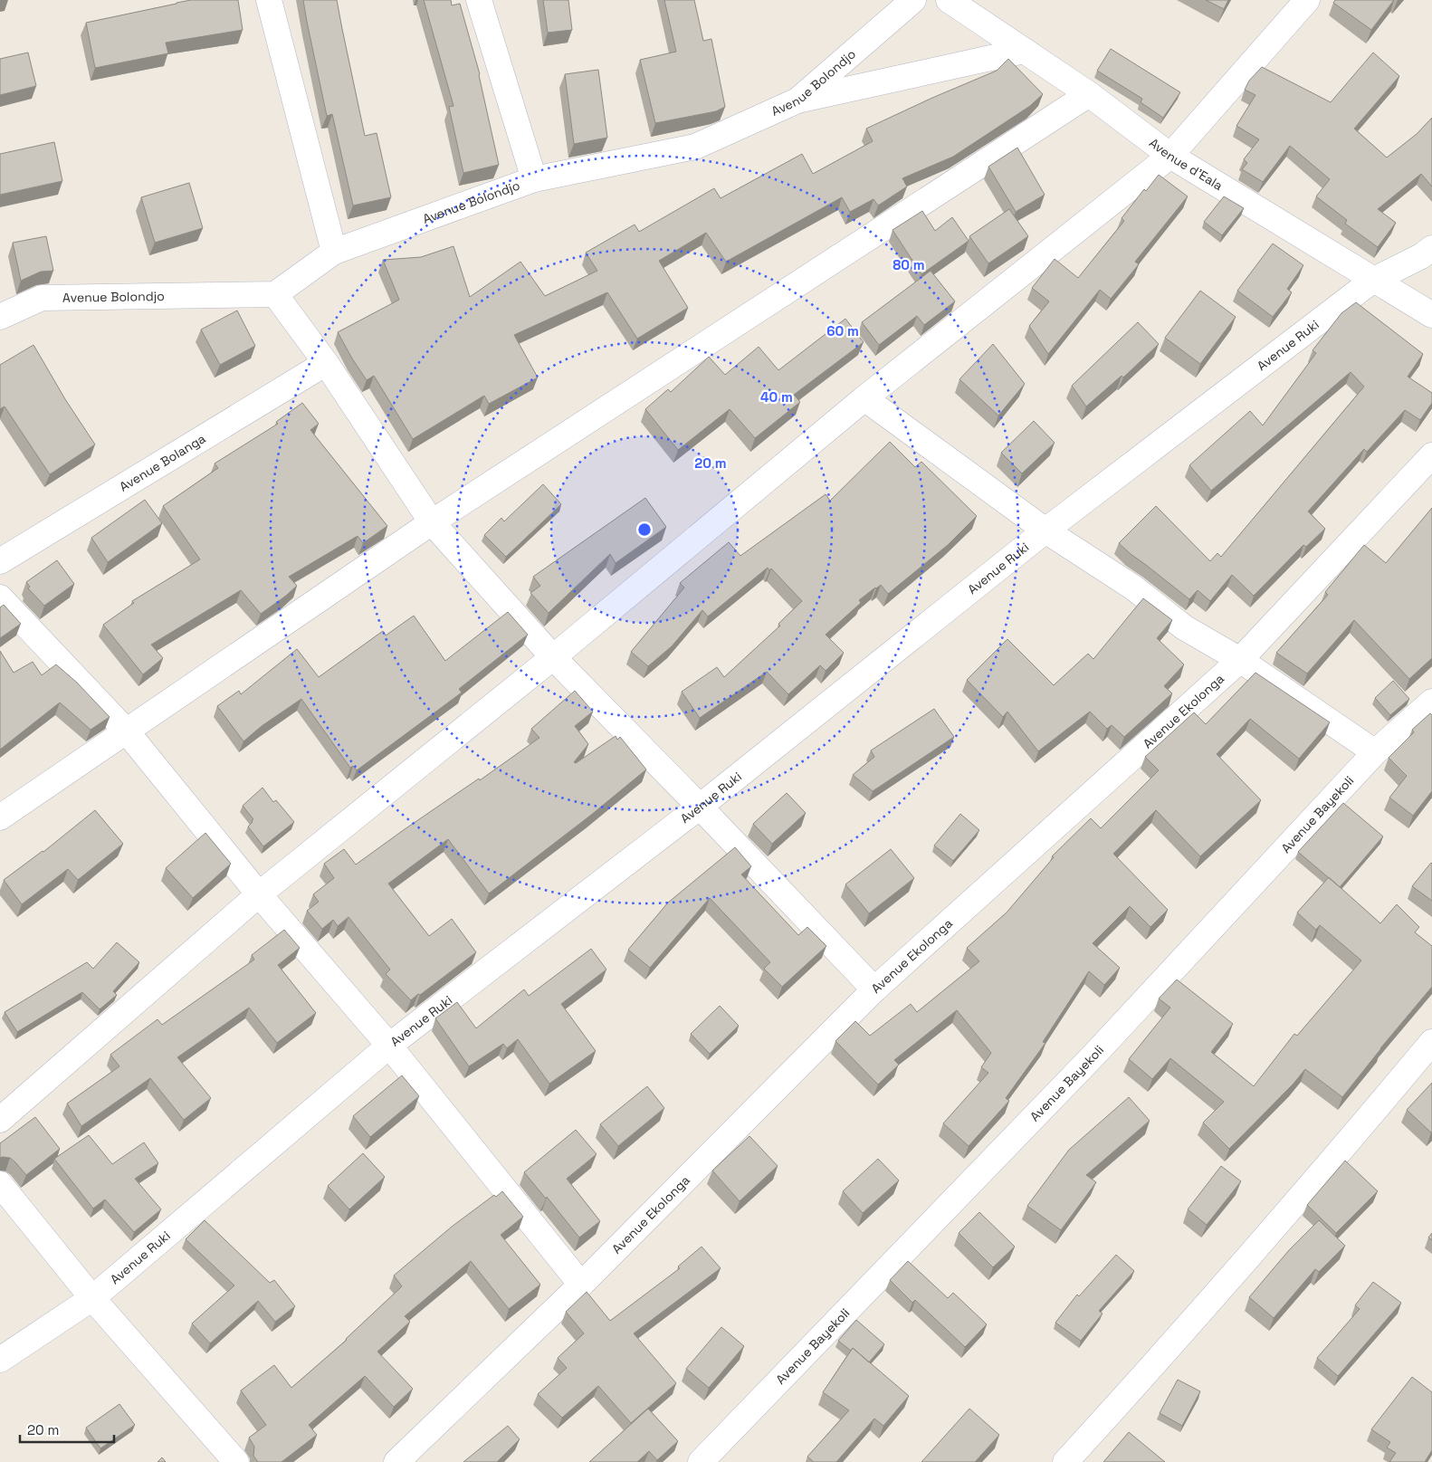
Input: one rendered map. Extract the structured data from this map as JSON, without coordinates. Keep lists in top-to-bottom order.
{
  "streets": {
    "street": [
      "Avenue Bolondjo",
      "Avenue d'Eala",
      "Avenue Ruki",
      "Avenue Bolanga",
      "Avenue Ekolonga",
      "Avenue Bayekoli"
    ]
  },
  "crossings": [
    ["Avenue d'Eala", "Avenue Ruki"]
  ],
  "scale_bar": "20 m",
  "rings": [
    "80 m",
    "60 m",
    "40 m",
    "20 m"
  ]
}
